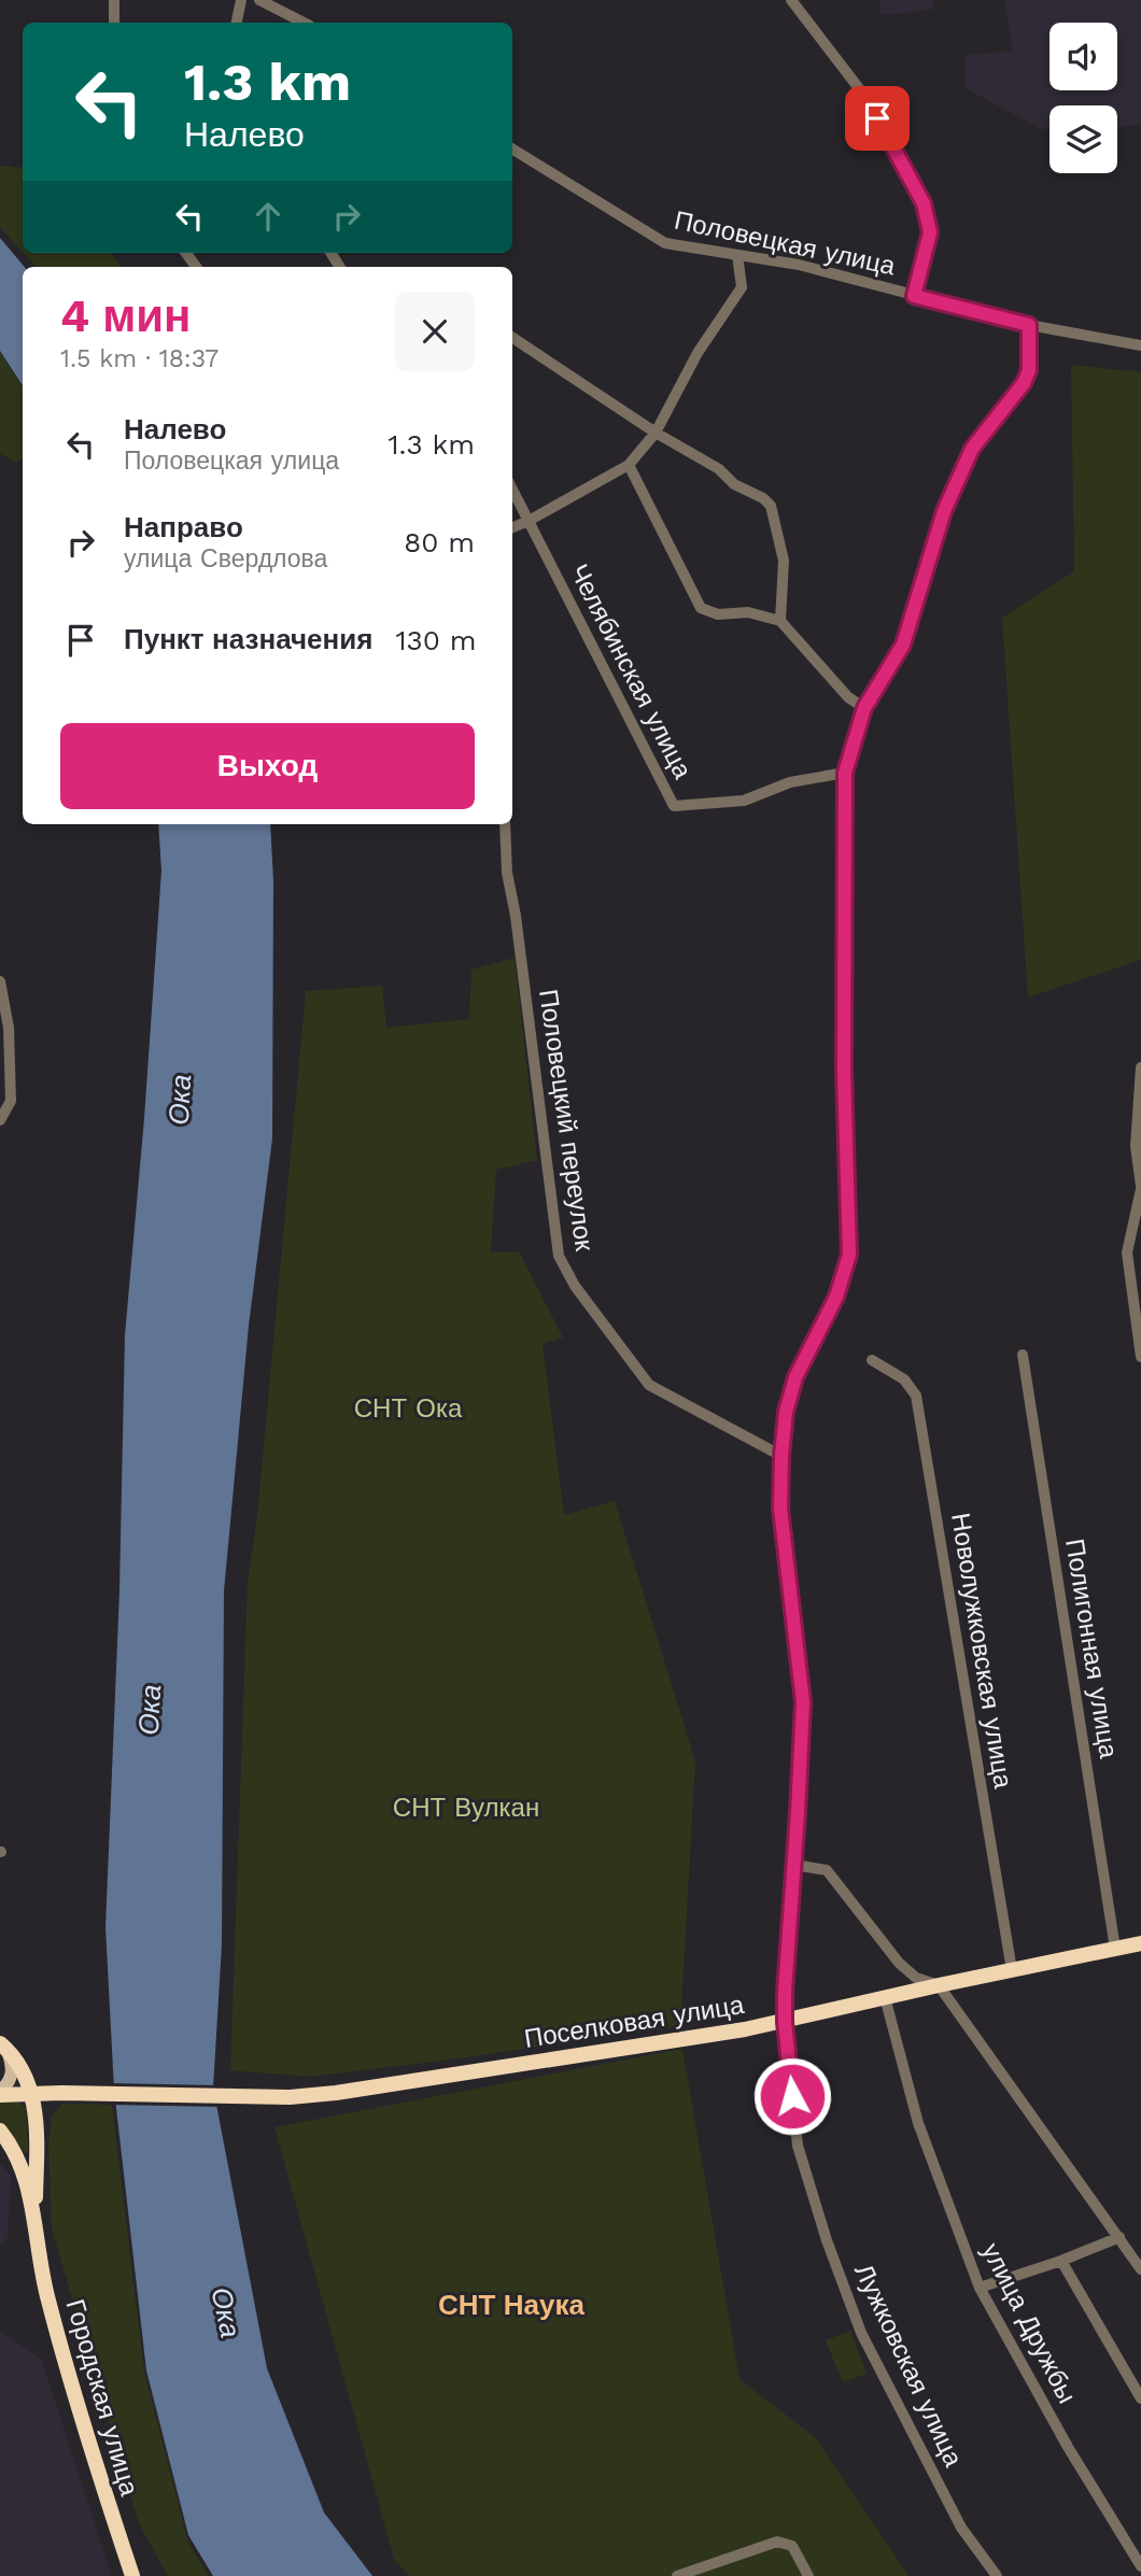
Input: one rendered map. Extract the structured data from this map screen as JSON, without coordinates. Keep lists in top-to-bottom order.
{
  "streets": {
    "highway": ["Поселковая улица", "Городская улица"],
    "street": [
      "Половецкая улица",
      "Челябинская улица",
      "Половецкий переулок",
      "Полигонная улица",
      "Новолужковская улица",
      "улица Дружбы",
      "Лужковская улица"
    ]
  },
  "crossings": [
    ["Половецкая улица", "Лужковская улица"],
    ["Челябинская улица", "Лужковская улица"],
    ["Половецкий переулок", "Лужковская улица"],
    ["Полигонная улица", "Поселковая улица"],
    ["Новолужковская улица", "Поселковая улица"],
    ["Поселковая улица", "улица Дружбы"],
    ["Поселковая улица", "Лужковская улица"]
  ],
  "districts": ["СНТ Наука"],
  "water": ["Ока"],
  "parks": ["СНТ Ока", "СНТ Вулкан"],
  "page": {
    "turn": ["1.3 km", "Налево"],
    "heading": ["4 мин", "1.5 km · 18:37"],
    "list": [
      {
        "name": "Налево",
        "note": "Половецкая улица",
        "value": "1.3 km"
      },
      {
        "name": "Направо",
        "note": "улица Свердлова",
        "value": "80 m"
      },
      {
        "name": "Пункт назначения",
        "value": "130 m"
      }
    ],
    "buttons": "Выход"
  }
}
